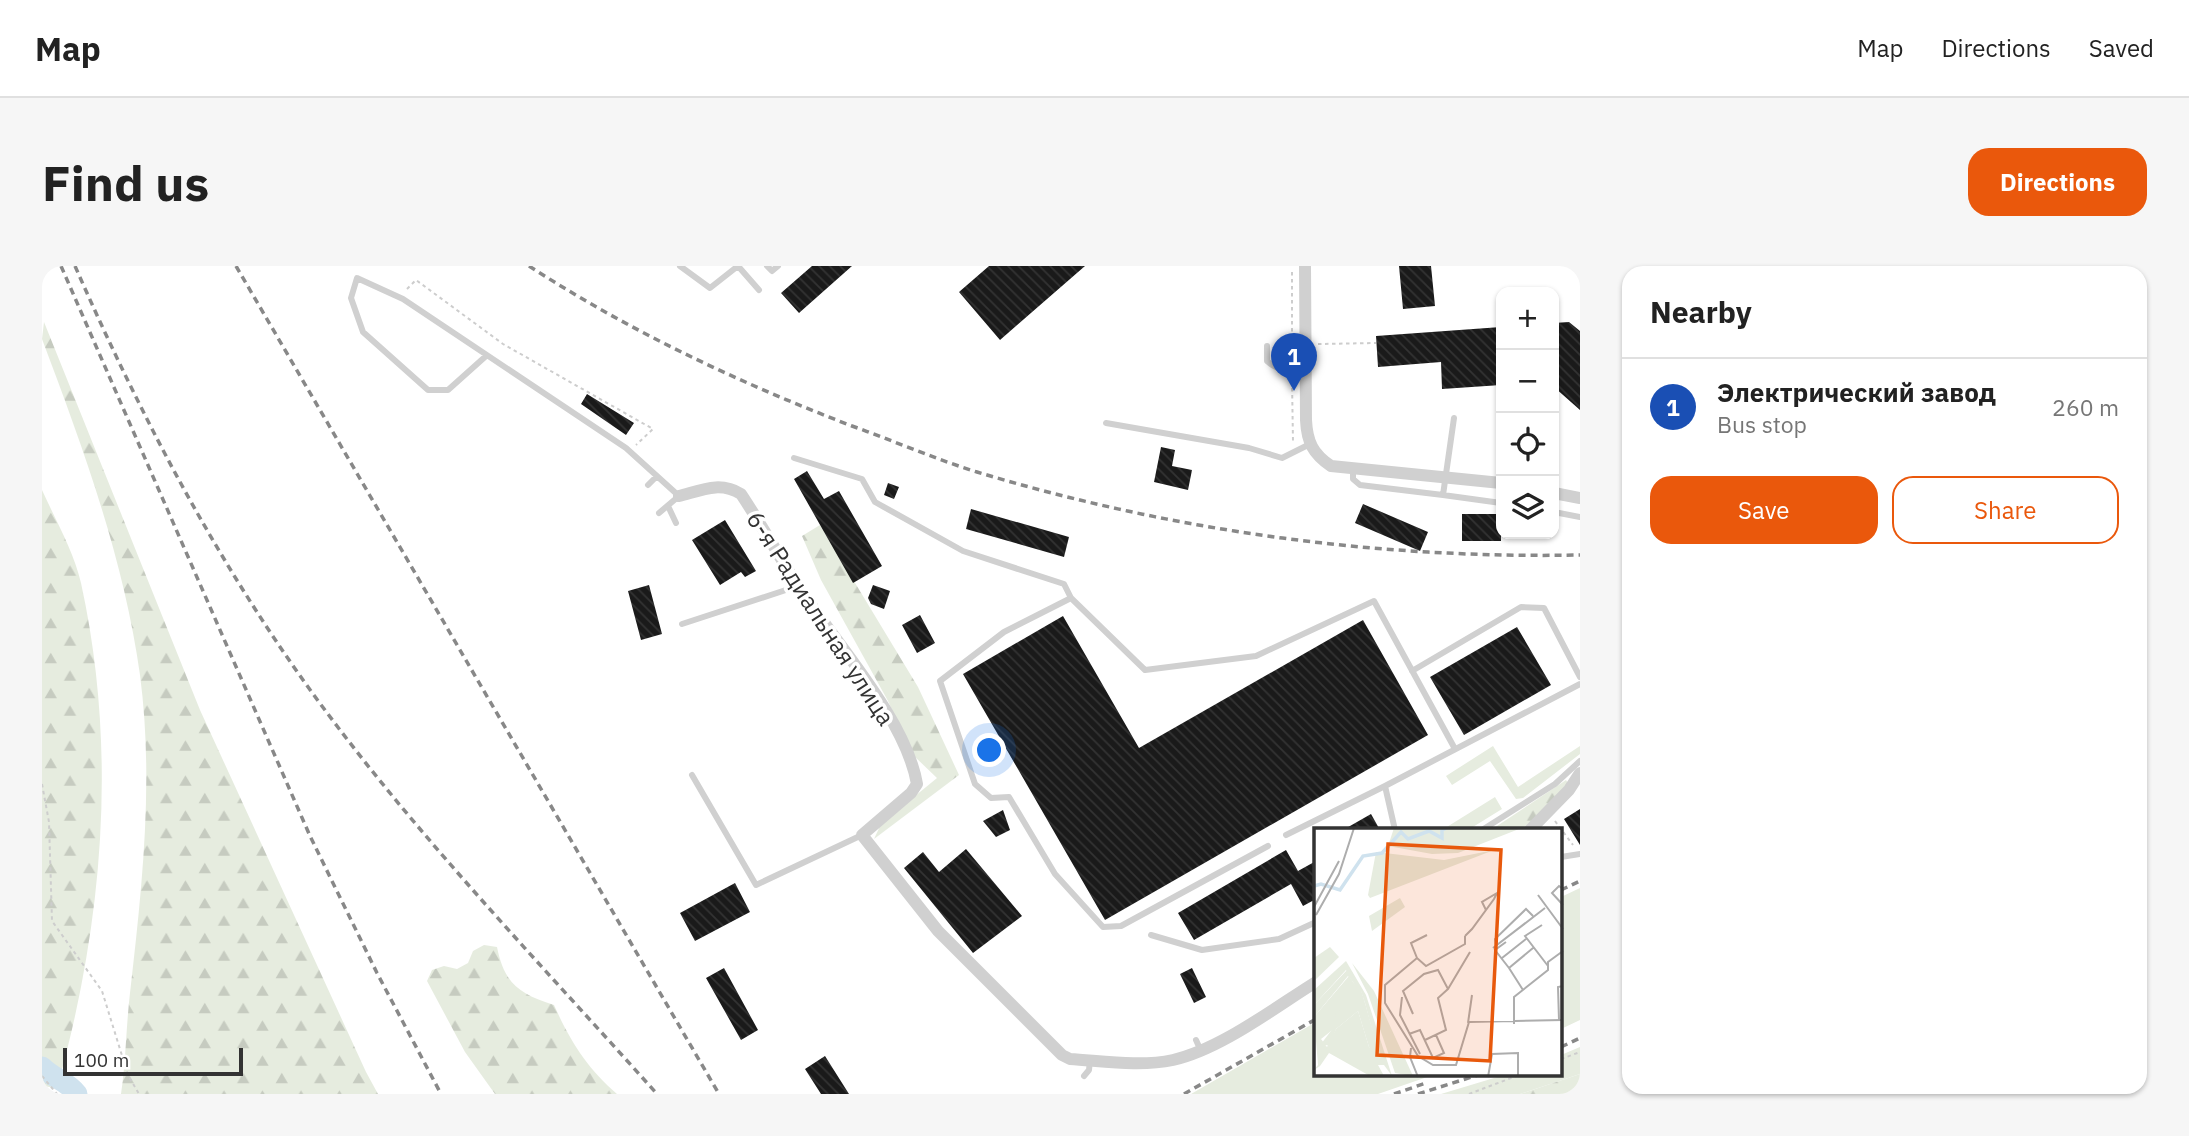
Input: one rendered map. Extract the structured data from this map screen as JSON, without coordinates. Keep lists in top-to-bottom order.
{
  "streets": {
    "street": ["6-я Радиальная улица"]
  },
  "scale_bar": "100 m",
  "page": {
    "header": "Map",
    "nav": ["Map", "Directions", "Saved"],
    "buttons": [
      "Directions",
      ["Save", "Share"]
    ],
    "title": "Find us",
    "heading": "Nearby",
    "map_buttons": ["+", "−"],
    "pins": "1",
    "list": [
      {
        "mark": "1",
        "name": "Электрический завод",
        "note": "Bus stop",
        "value": "260 m"
      }
    ],
    "scale": "100 m"
  }
}
